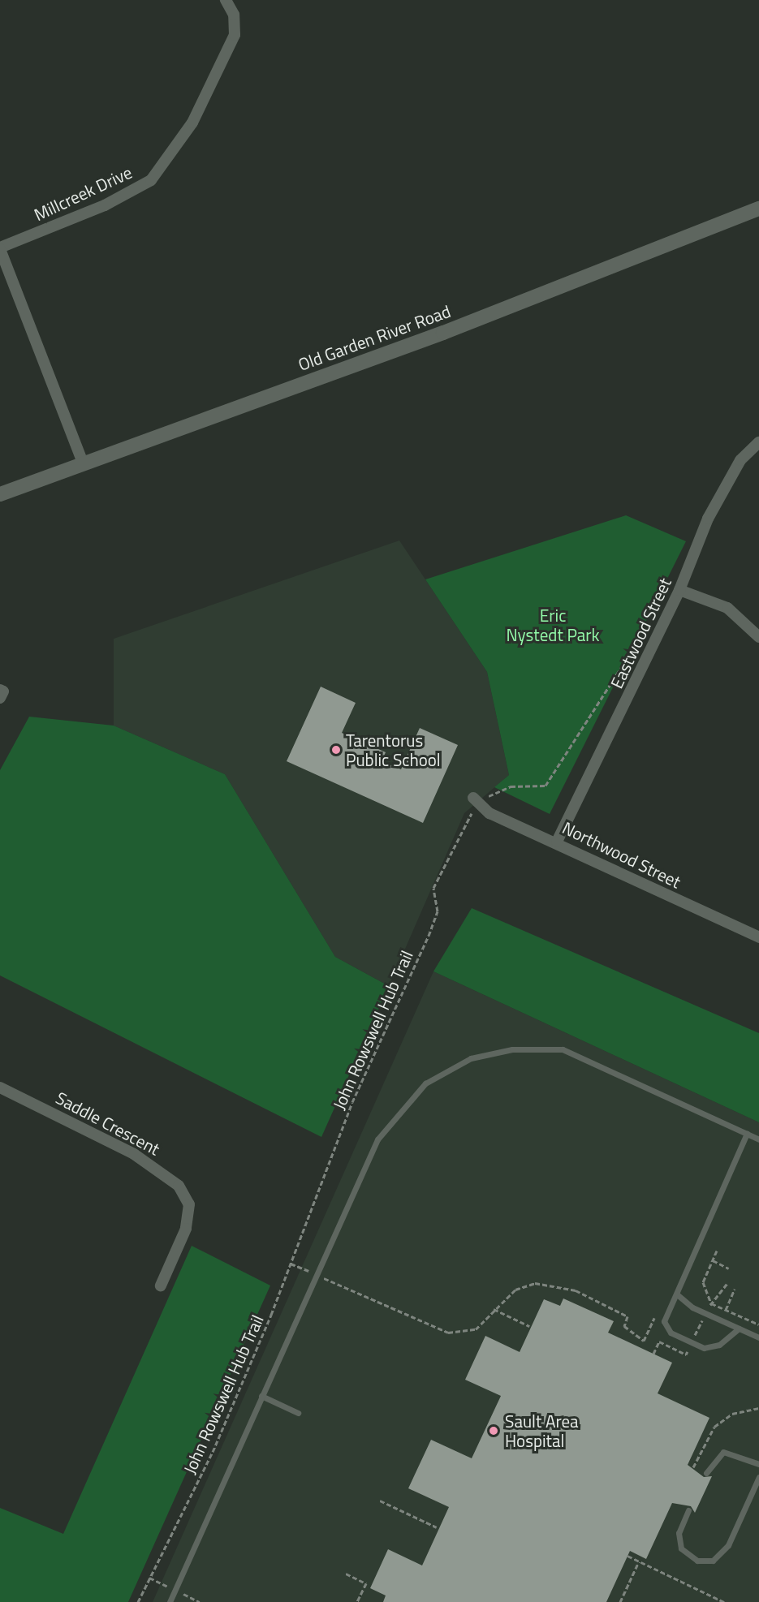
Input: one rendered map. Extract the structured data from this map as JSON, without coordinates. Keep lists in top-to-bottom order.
{
  "streets": {
    "main road": ["Old Garden River Road"],
    "street": [
      "Millcreek Drive",
      "Eastwood Street",
      "Northwood Street",
      "Saddle Crescent"
    ],
    "path": ["John Rowswell Hub Trail"]
  },
  "crossings": [
    ["Millcreek Drive", "Old Garden River Road"],
    ["Eastwood Street", "Northwood Street"],
    ["Northwood Street", "John Rowswell Hub Trail"]
  ],
  "parks": ["Eric Nystedt Park"],
  "places": ["Tarentorus Public School", "Sault Area Hospital"]
}
